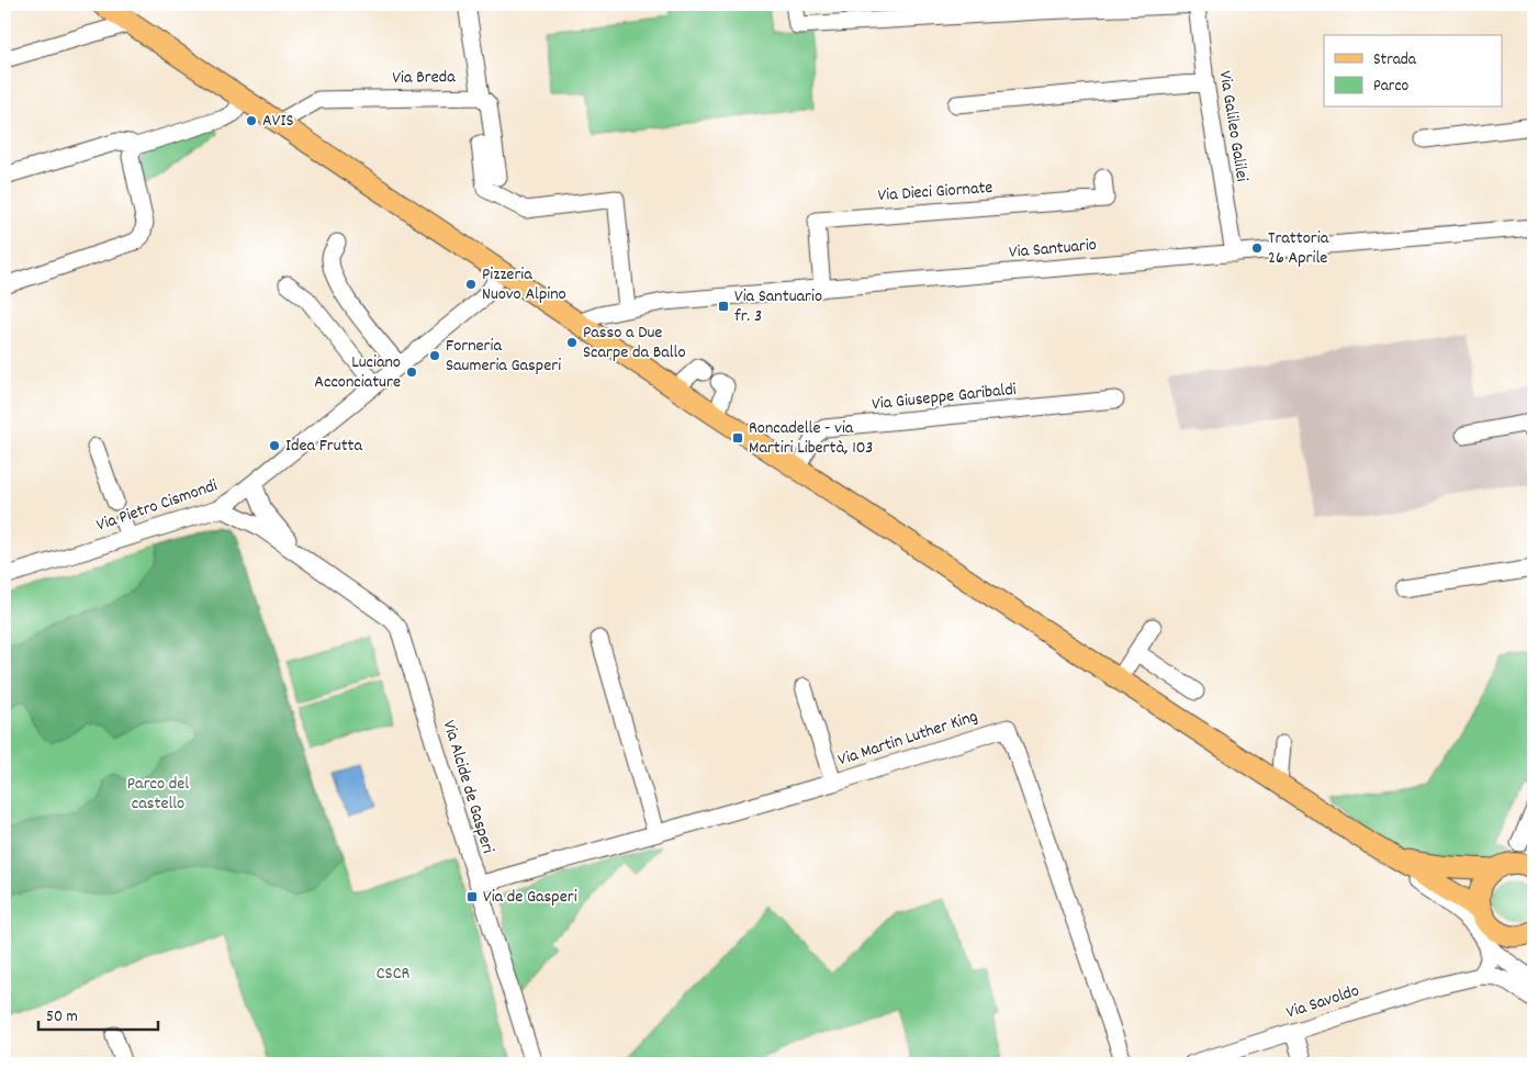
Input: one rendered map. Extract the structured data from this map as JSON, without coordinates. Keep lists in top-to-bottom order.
{
  "streets": {
    "street": [
      "Via Breda",
      "Via Galileo Galilei",
      "Via Dieci Giornate",
      "Via Santuario",
      "Via Giuseppe Garibaldi",
      "Via Pietro Cismondi",
      "Via Martin Luther King",
      "Via Alcide de Gasperi",
      "Via Savoldo"
    ]
  },
  "crossings": [
    ["Via Galileo Galilei", "Via Santuario"],
    ["Via Dieci Giornate", "Via Santuario"],
    ["Via Pietro Cismondi", "Via Alcide de Gasperi"],
    ["Via Martin Luther King", "Via Alcide de Gasperi"]
  ],
  "parks": ["Parco del castello", "CSCR"],
  "places": {
    "other": [
      "AVIS",
      "Trattoria 26 Aprile",
      "Pizzeria Nuovo Alpino",
      "Passo a Due Scarpe da Ballo",
      "Forneria Saumeria Gasperi",
      "Luciano Acconciature",
      "Idea Frutta"
    ],
    "transit": ["Via Santuario fr. 3", "Roncadelle - via Martiri Libertà, 103", "Via de Gasperi"]
  },
  "legend": ["Strada", "Parco"],
  "scale_bar": "50 m"
}
